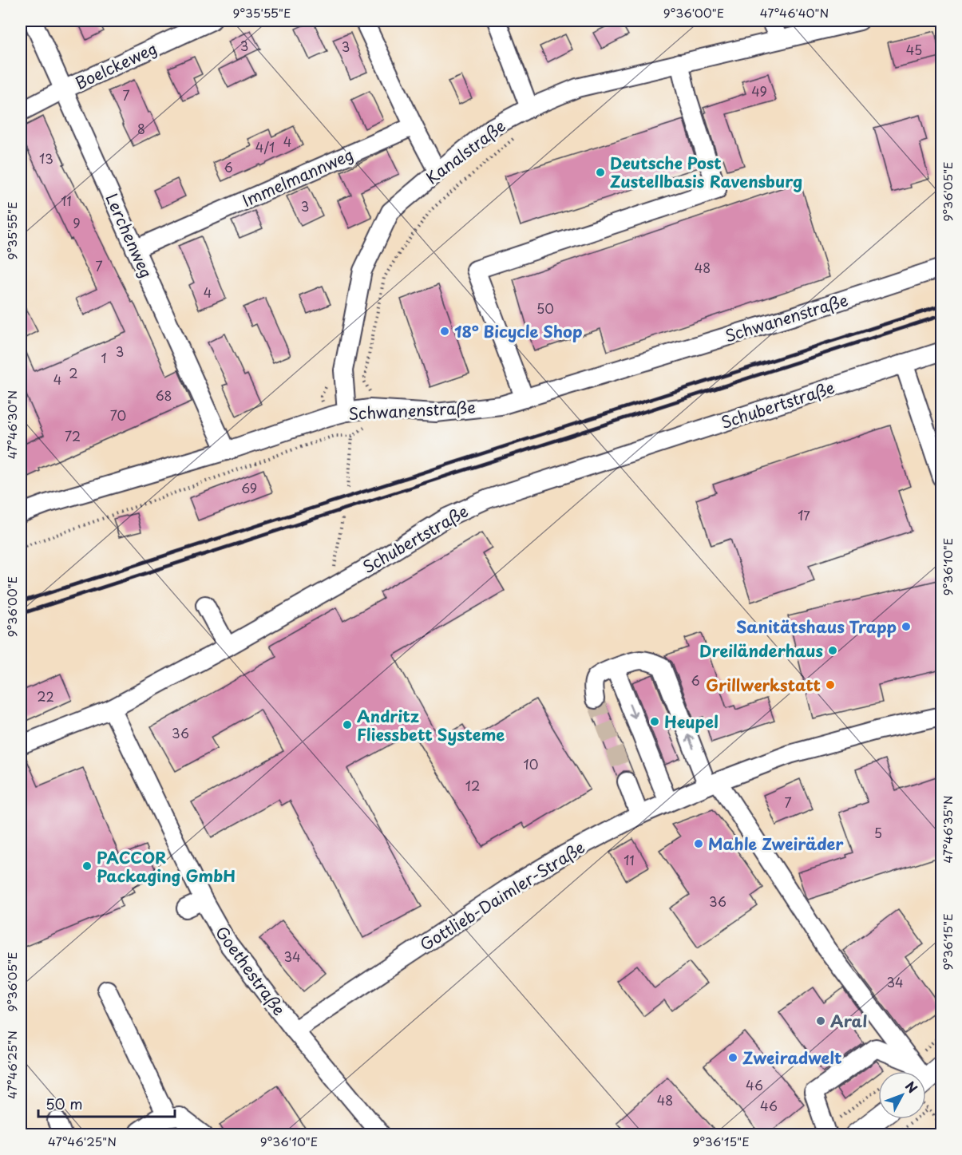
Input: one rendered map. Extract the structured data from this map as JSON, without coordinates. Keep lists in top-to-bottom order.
{
  "streets": {
    "street": [
      "Boelckeweg",
      "Kanalstraße",
      "Immelmannweg",
      "Lerchenweg",
      "Schwanenstraße",
      "Schubertstraße",
      "Gottlieb-Daimler-Straße",
      "Goethestraße"
    ]
  },
  "crossings": [
    ["Boelckeweg", "Lerchenweg"],
    ["Kanalstraße", "Schwanenstraße"],
    ["Immelmannweg", "Lerchenweg"],
    ["Lerchenweg", "Schwanenstraße"],
    ["Schubertstraße", "Goethestraße"],
    ["Gottlieb-Daimler-Straße", "Goethestraße"]
  ],
  "places": [
    "Deutsche Post Zustellbasis Ravensburg",
    "18° Bicycle Shop",
    "Sanitätshaus Trapp",
    "Dreiländerhaus",
    "Grillwerkstatt",
    "Heupel",
    "Andritz Fliessbett Systeme",
    "Mahle Zweiräder",
    "PACCOR Packaging GmbH",
    "Aral",
    "Zweiradwelt"
  ],
  "house_numbers": [
    "3",
    "3",
    "45",
    "49",
    "7",
    "8",
    "4",
    "4/1",
    "13",
    "6",
    "11",
    "3",
    "9",
    "7",
    "48",
    "4",
    "50",
    "3",
    "1",
    "2",
    "4",
    "68",
    "70",
    "72",
    "69",
    "17",
    "6",
    "22",
    "36",
    "10",
    "12",
    "7",
    "5",
    "11",
    "36",
    "34",
    "34",
    "46",
    "48",
    "46"
  ],
  "scale_bar": "50 m",
  "north": "top right",
  "coordinates": [
    "9°35'55\"E",
    "9°36'00\"E",
    "47°46'40\"N",
    "9°36'05\"E",
    "47°46'30\"N",
    "9°36'10\"E",
    "47°46'35\"N",
    "9°36'15\"E",
    "47°46'25\"N"
  ]
}
